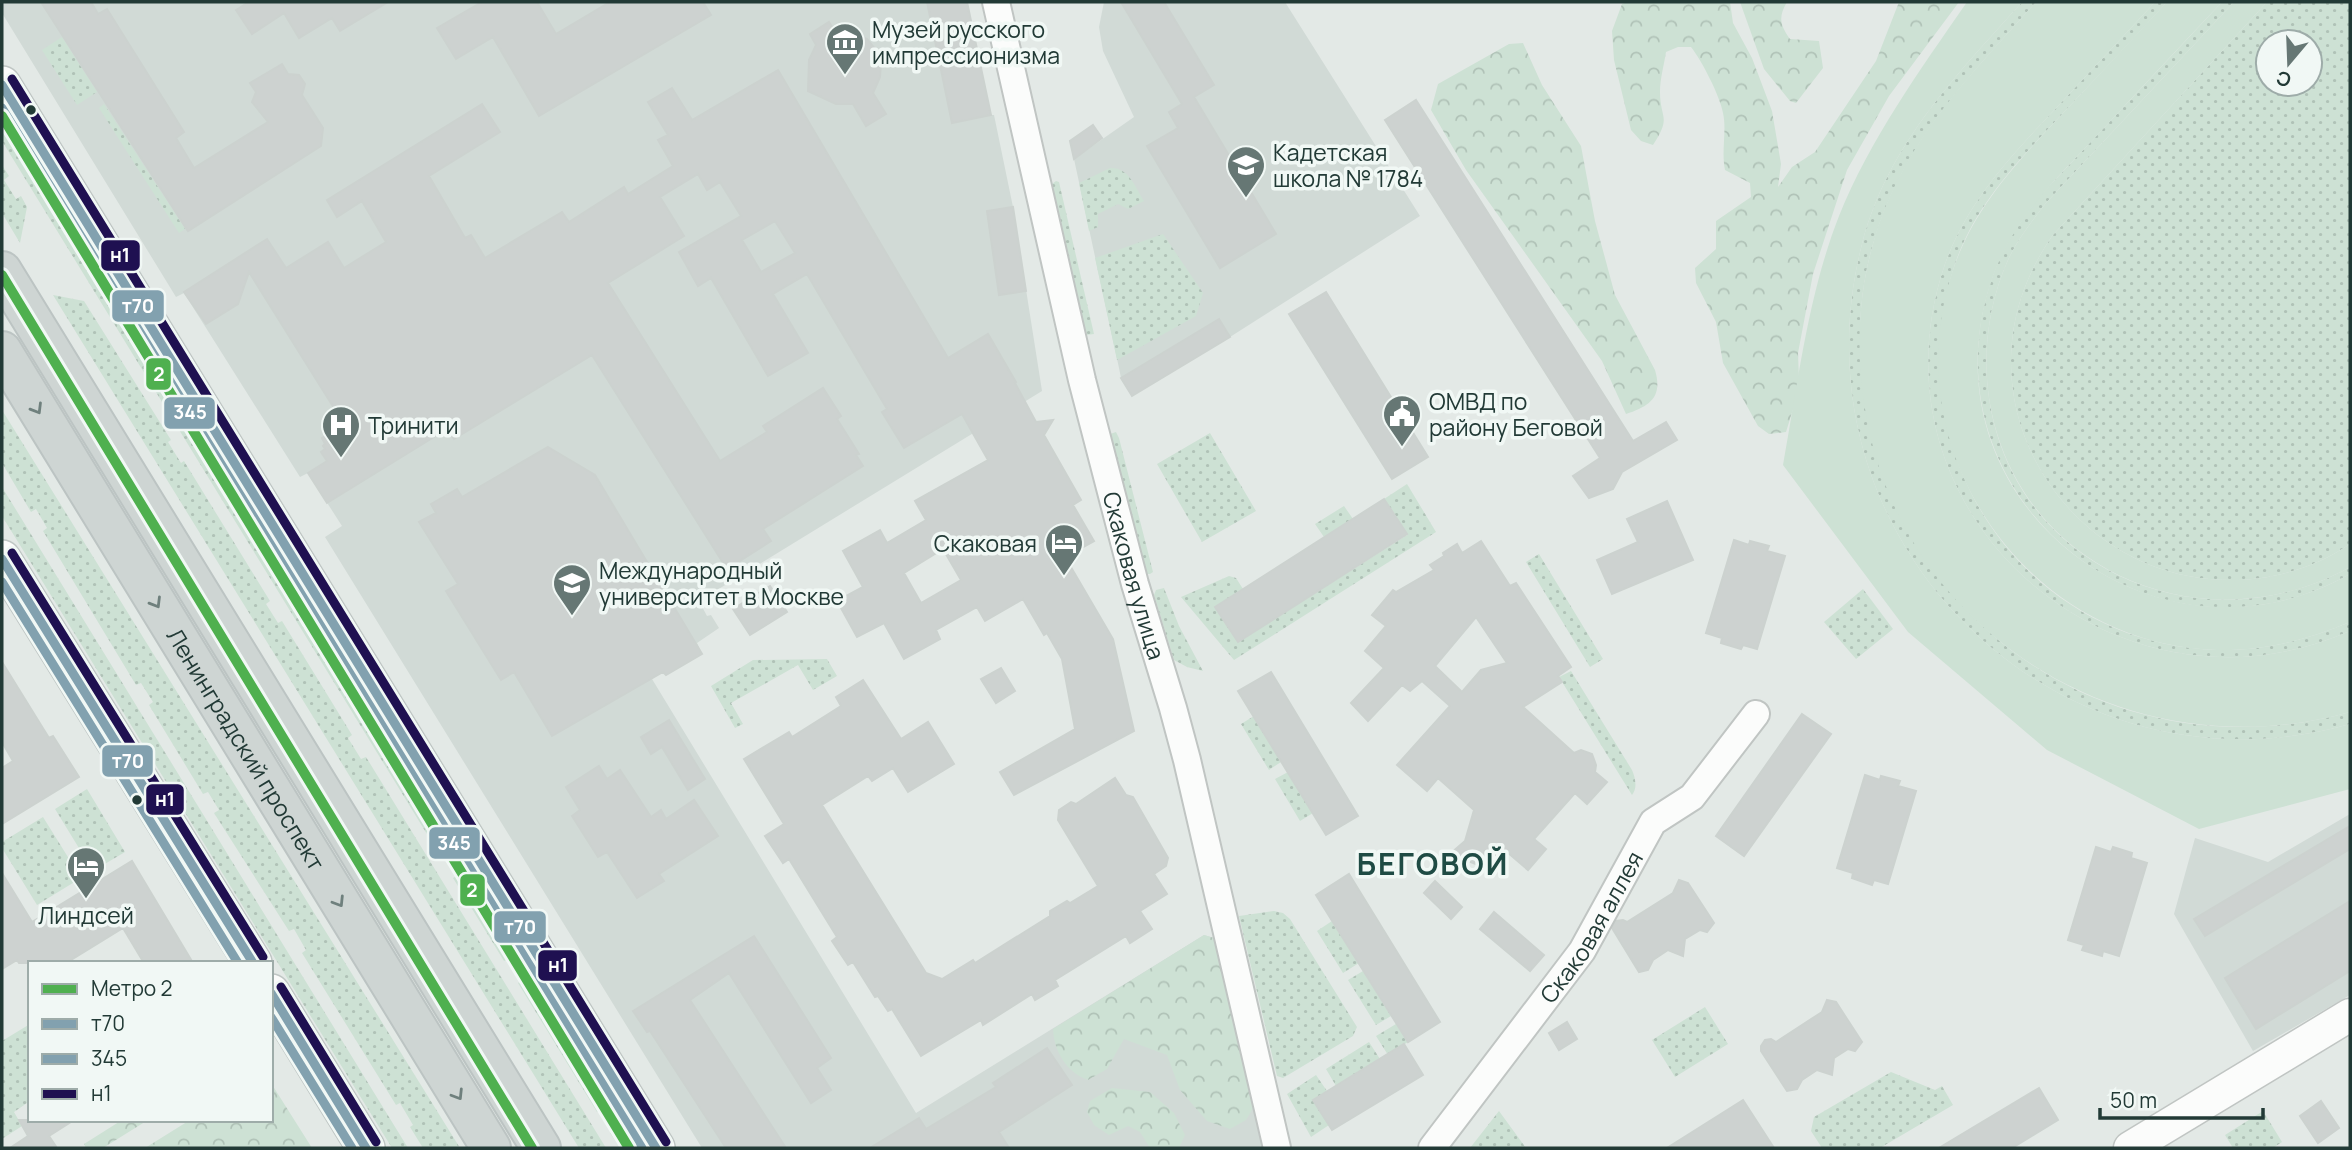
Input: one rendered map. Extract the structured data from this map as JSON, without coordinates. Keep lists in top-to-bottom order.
{
  "streets": {
    "main road": ["Ленинградский проспект"],
    "street": ["Скаковая улица", "Скаковая аллея"]
  },
  "districts": ["БЕГОВОЙ"],
  "places": {
    "museum": ["Музей русского импрессионизма"],
    "school or university": ["Кадетская школа № 1784", "Международный университет в Москве"],
    "public building": ["ОМВД по району Беговой"],
    "hospital": ["Тринити"],
    "hotel": ["Скаковая", "Линдсей"]
  },
  "lines": [
    "transit line н1",
    "transit line т70",
    "transit line 345",
    "metro line 2"
  ],
  "legend": [
    "Метро 2",
    "т70",
    "345",
    "н1"
  ],
  "scale_bar": "50 m",
  "north": "bottom"
}
